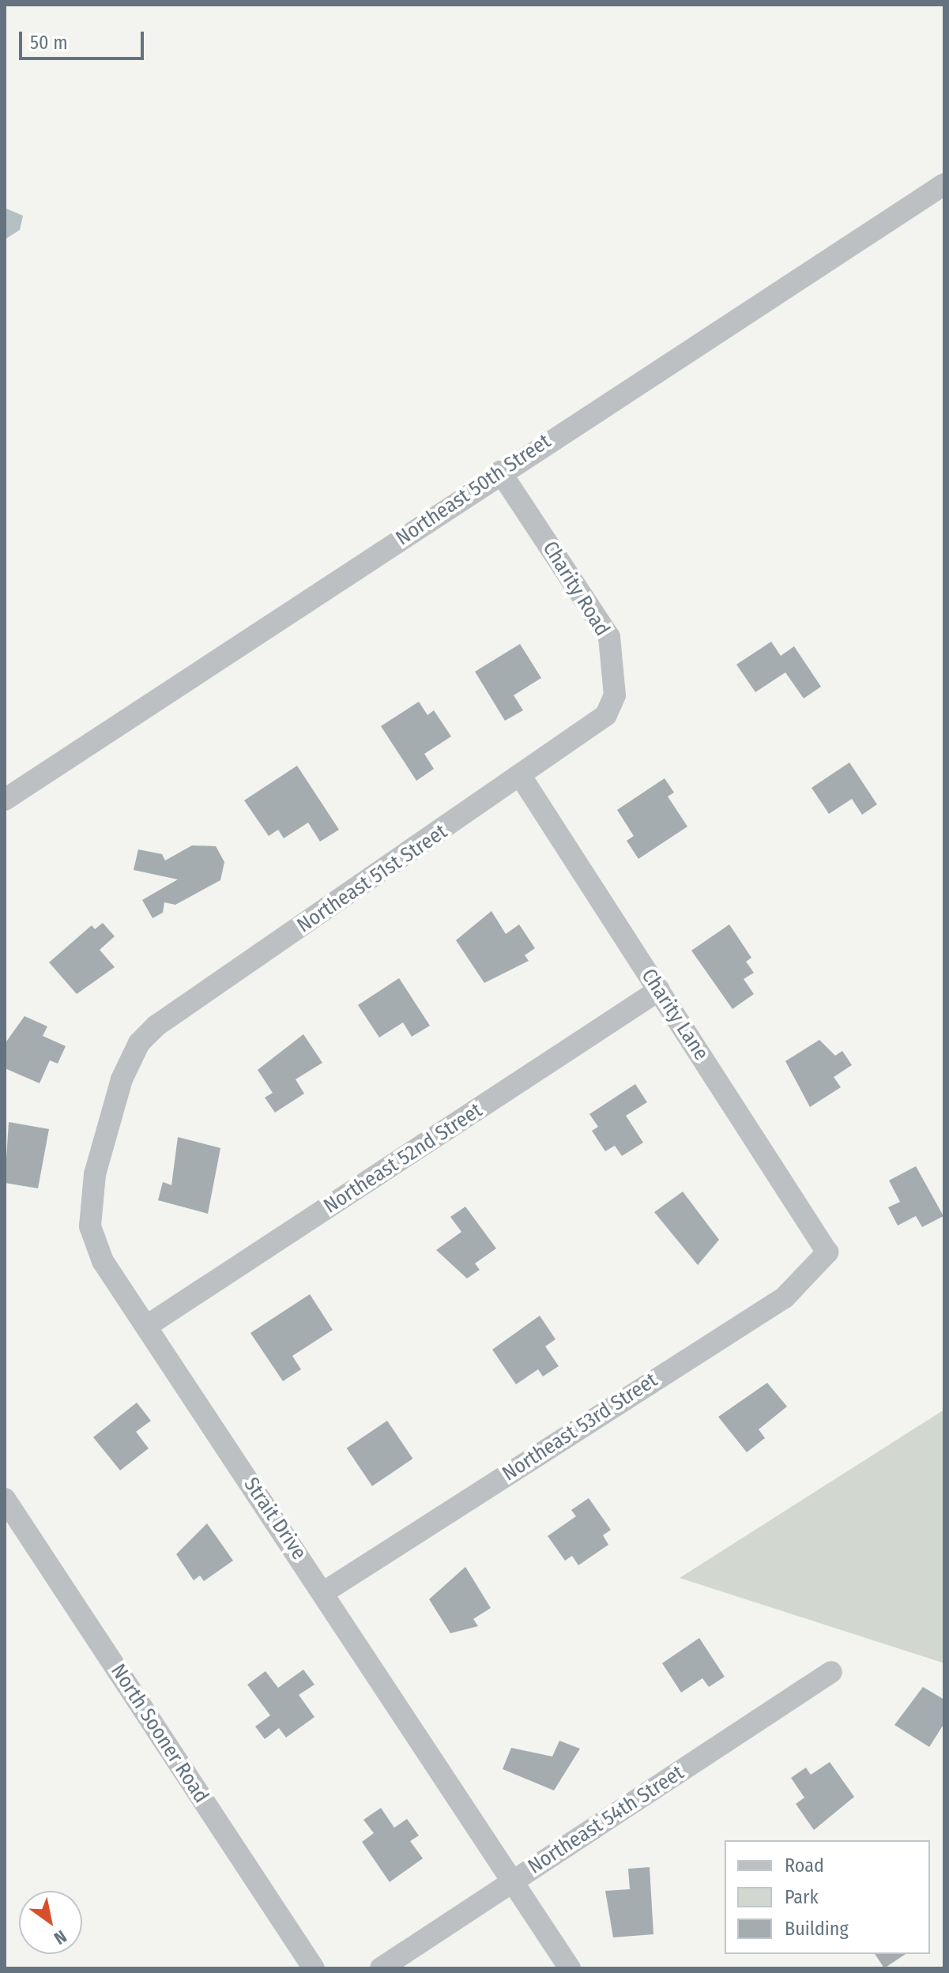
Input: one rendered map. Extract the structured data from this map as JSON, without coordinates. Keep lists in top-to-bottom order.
{
  "streets": {
    "street": [
      "Northeast 50th Street",
      "Charity Road",
      "Northeast 51st Street",
      "Charity Lane",
      "Northeast 52nd Street",
      "Northeast 53rd Street",
      "Strait Drive",
      "North Sooner Road",
      "Northeast 54th Street"
    ]
  },
  "crossings": [
    ["Northeast 50th Street", "Charity Road"],
    ["Charity Road", "Northeast 51st Street"],
    ["Northeast 51st Street", "Charity Lane"],
    ["Northeast 51st Street", "Strait Drive"],
    ["Charity Lane", "Northeast 52nd Street"],
    ["Charity Lane", "Northeast 53rd Street"],
    ["Northeast 52nd Street", "Strait Drive"],
    ["Northeast 53rd Street", "Strait Drive"],
    ["Strait Drive", "Northeast 54th Street"]
  ],
  "legend": ["Road", "Park", "Building"],
  "scale_bar": "50 m",
  "north": "bottom right"
}
